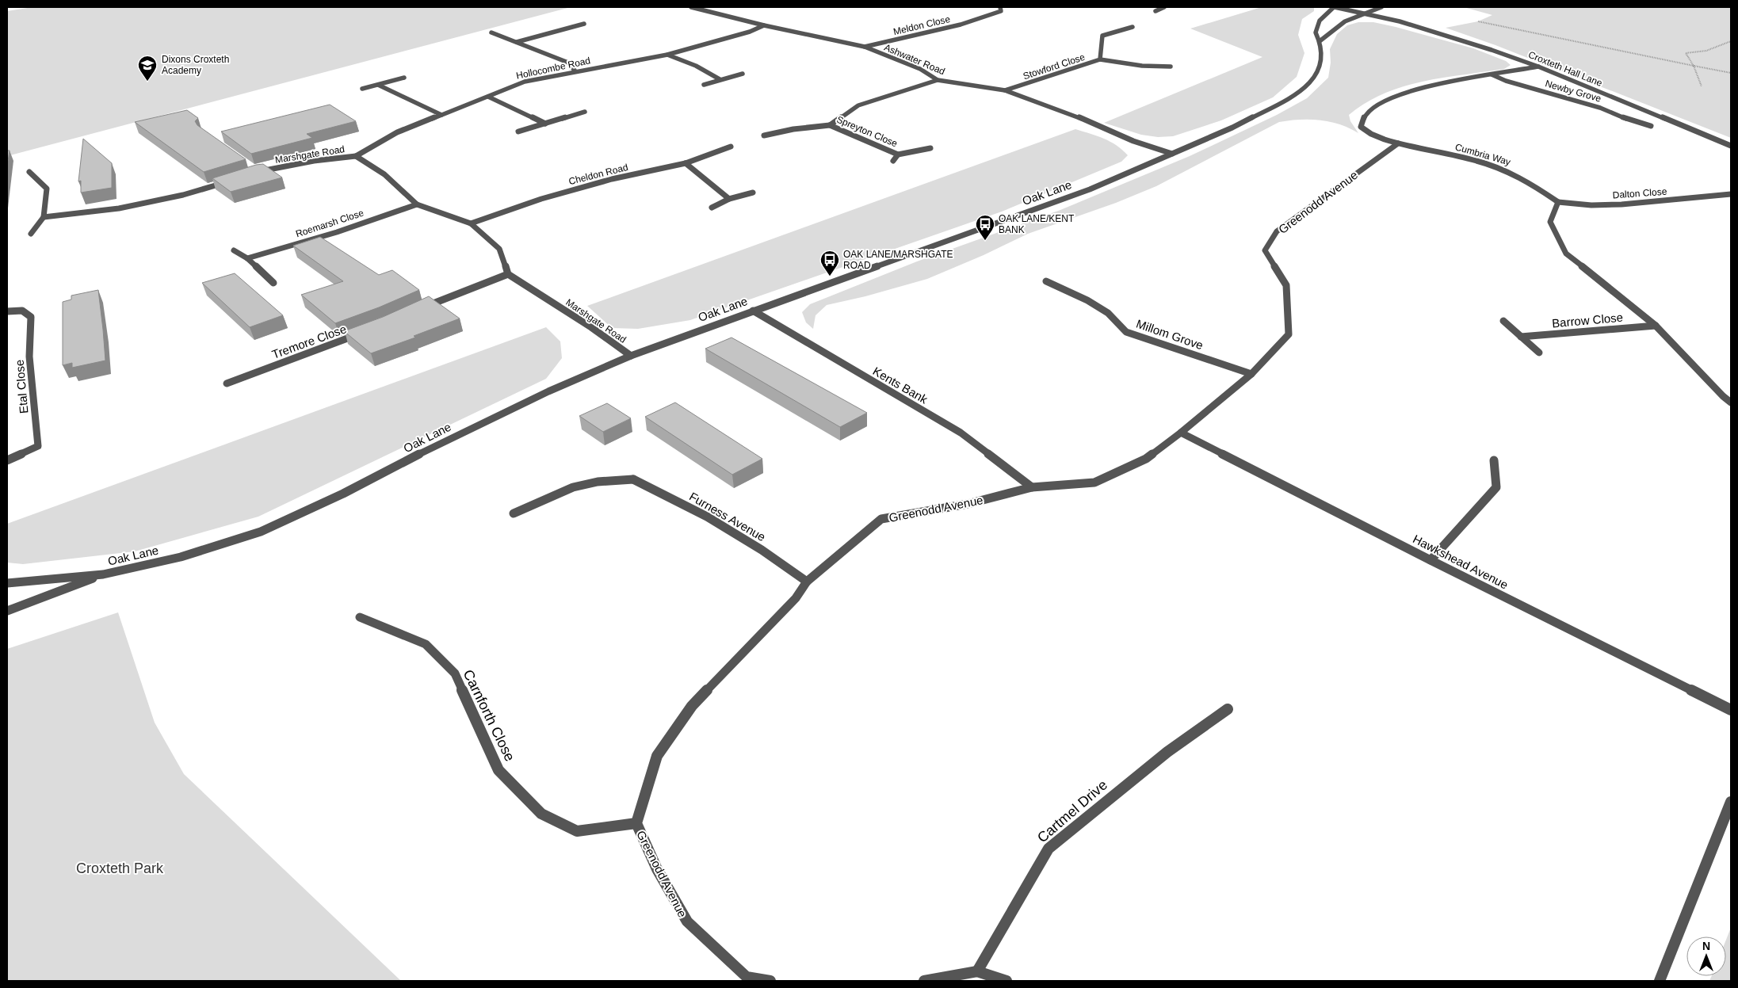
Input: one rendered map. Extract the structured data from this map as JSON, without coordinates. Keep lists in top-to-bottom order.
{
  "streets": {
    "street": [
      "Meldon Close",
      "Ashwater Road",
      "Stowford Close",
      "Hollocombe Road",
      "Croxteth Hall Lane",
      "Newby Grove",
      "Spreyton Close",
      "Marshgate Road",
      "Cumbria Way",
      "Cheldon Road",
      "Oak Lane",
      "Dalton Close",
      "Greenodd Avenue",
      "Roemarsh Close",
      "Barrow Close",
      "Millom Grove",
      "Tremore Close",
      "Kents Bank",
      "Etal Close",
      "Furness Avenue",
      "Hawkshead Avenue",
      "Carnforth Close",
      "Cartmel Drive"
    ]
  },
  "crossings": [
    ["Meldon Close", "Ashwater Road"],
    ["Ashwater Road", "Stowford Close"],
    ["Ashwater Road", "Hollocombe Road"],
    ["Ashwater Road", "Oak Lane"],
    ["Hollocombe Road", "Marshgate Road"],
    ["Croxteth Hall Lane", "Cumbria Way"],
    ["Croxteth Hall Lane", "Oak Lane"],
    ["Newby Grove", "Cumbria Way"],
    ["Marshgate Road", "Cheldon Road"],
    ["Marshgate Road", "Oak Lane"],
    ["Marshgate Road", "Roemarsh Close"],
    ["Cumbria Way", "Dalton Close"],
    ["Cumbria Way", "Greenodd Avenue"],
    ["Oak Lane", "Kents Bank"],
    ["Greenodd Avenue", "Millom Grove"],
    ["Greenodd Avenue", "Kents Bank"],
    ["Greenodd Avenue", "Furness Avenue"],
    ["Greenodd Avenue", "Hawkshead Avenue"],
    ["Greenodd Avenue", "Carnforth Close"]
  ],
  "parks": ["Croxteth Park"],
  "places": {
    "school or university": ["Dixons Croxteth Academy"],
    "bus stop": ["OAK LANE/KENT BANK", "OAK LANE/MARSHGATE ROAD"]
  },
  "north": "top"
}
